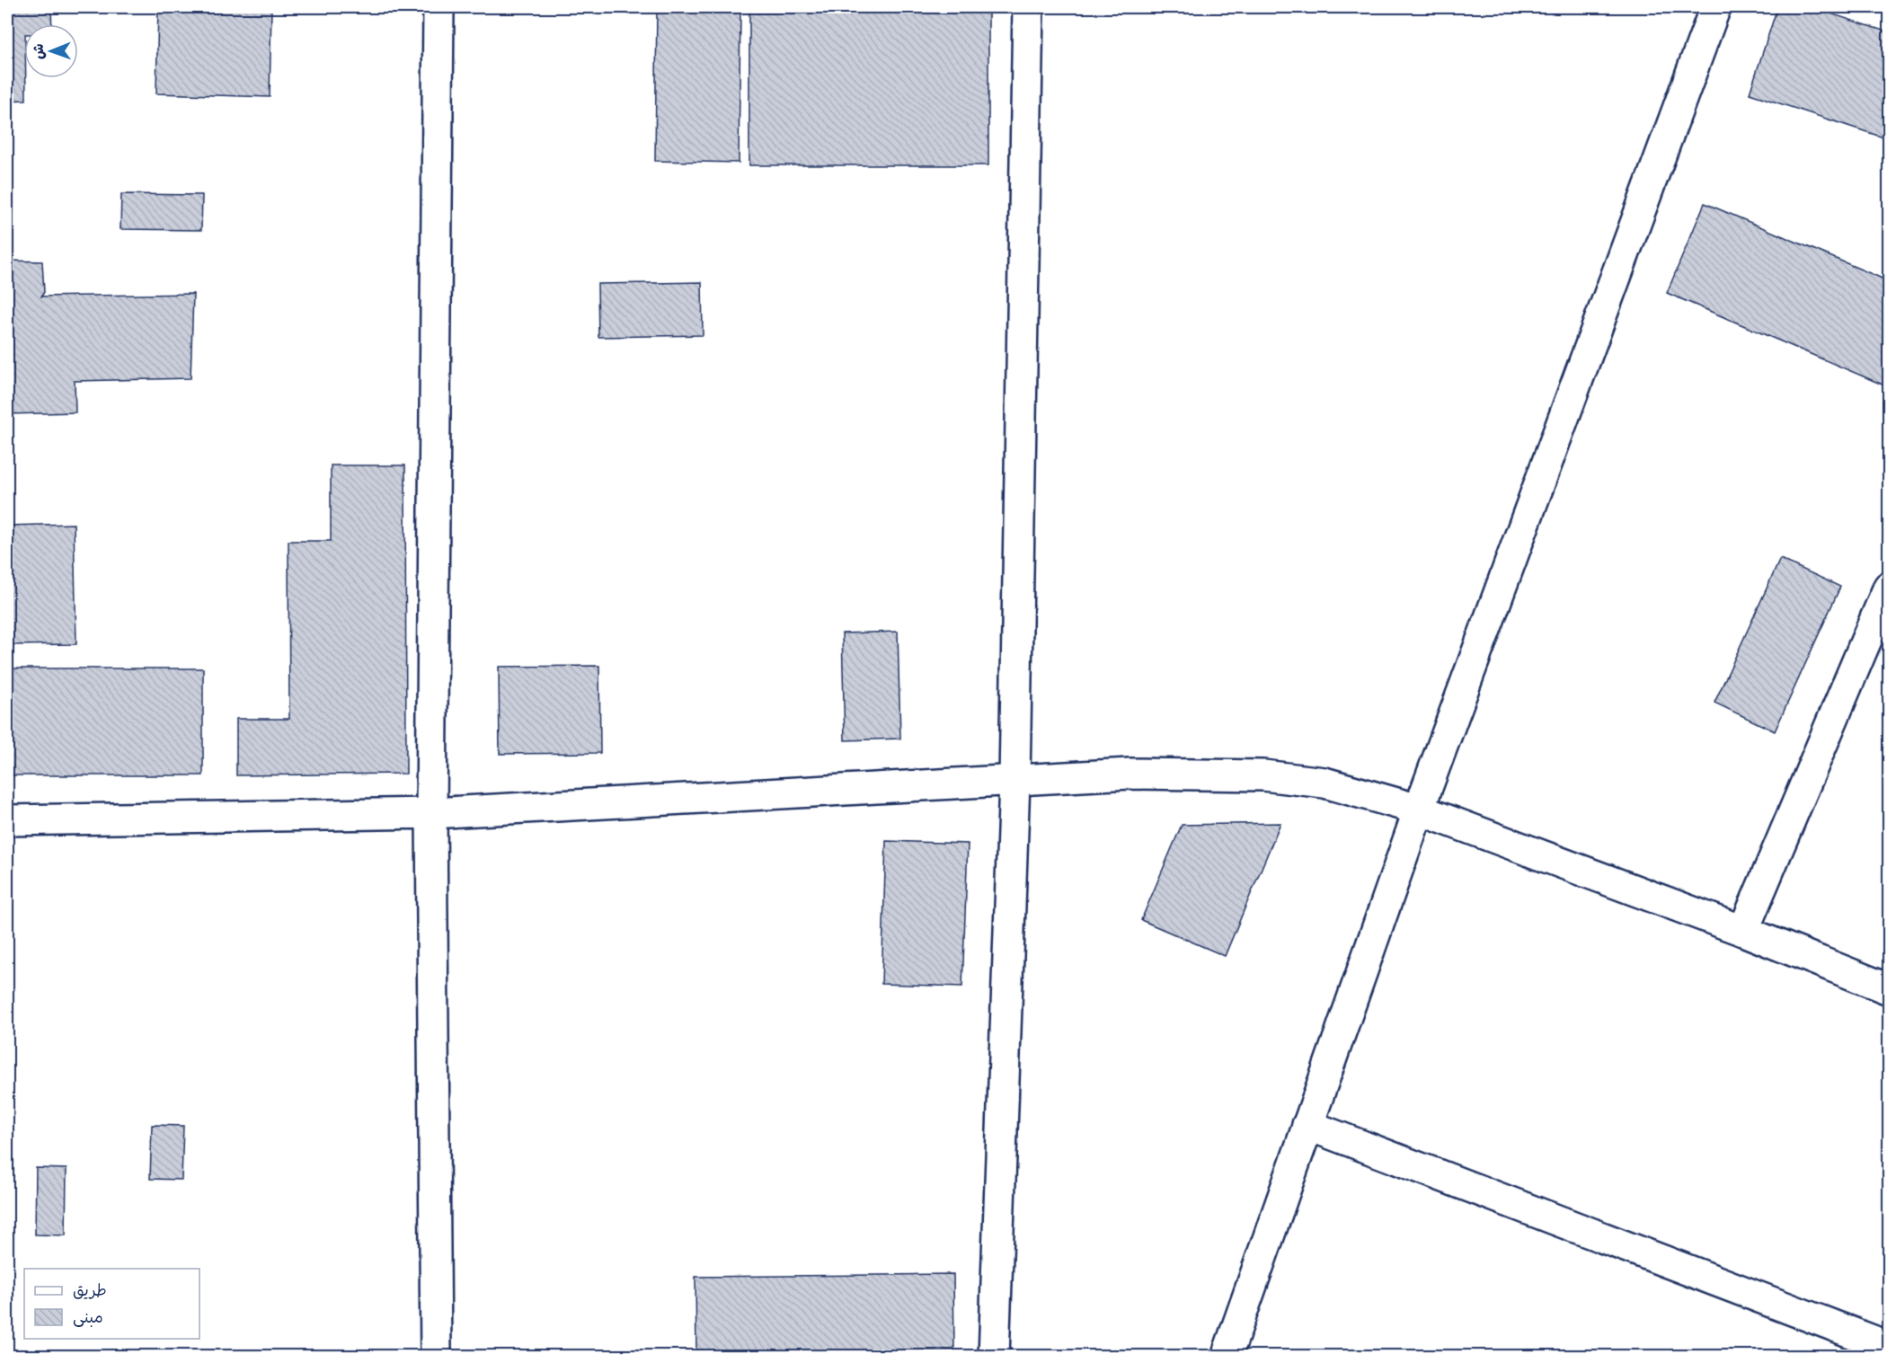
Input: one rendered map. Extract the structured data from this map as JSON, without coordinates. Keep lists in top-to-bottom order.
{
  "legend": ["طريق", "مبنى"],
  "north": "left"
}
